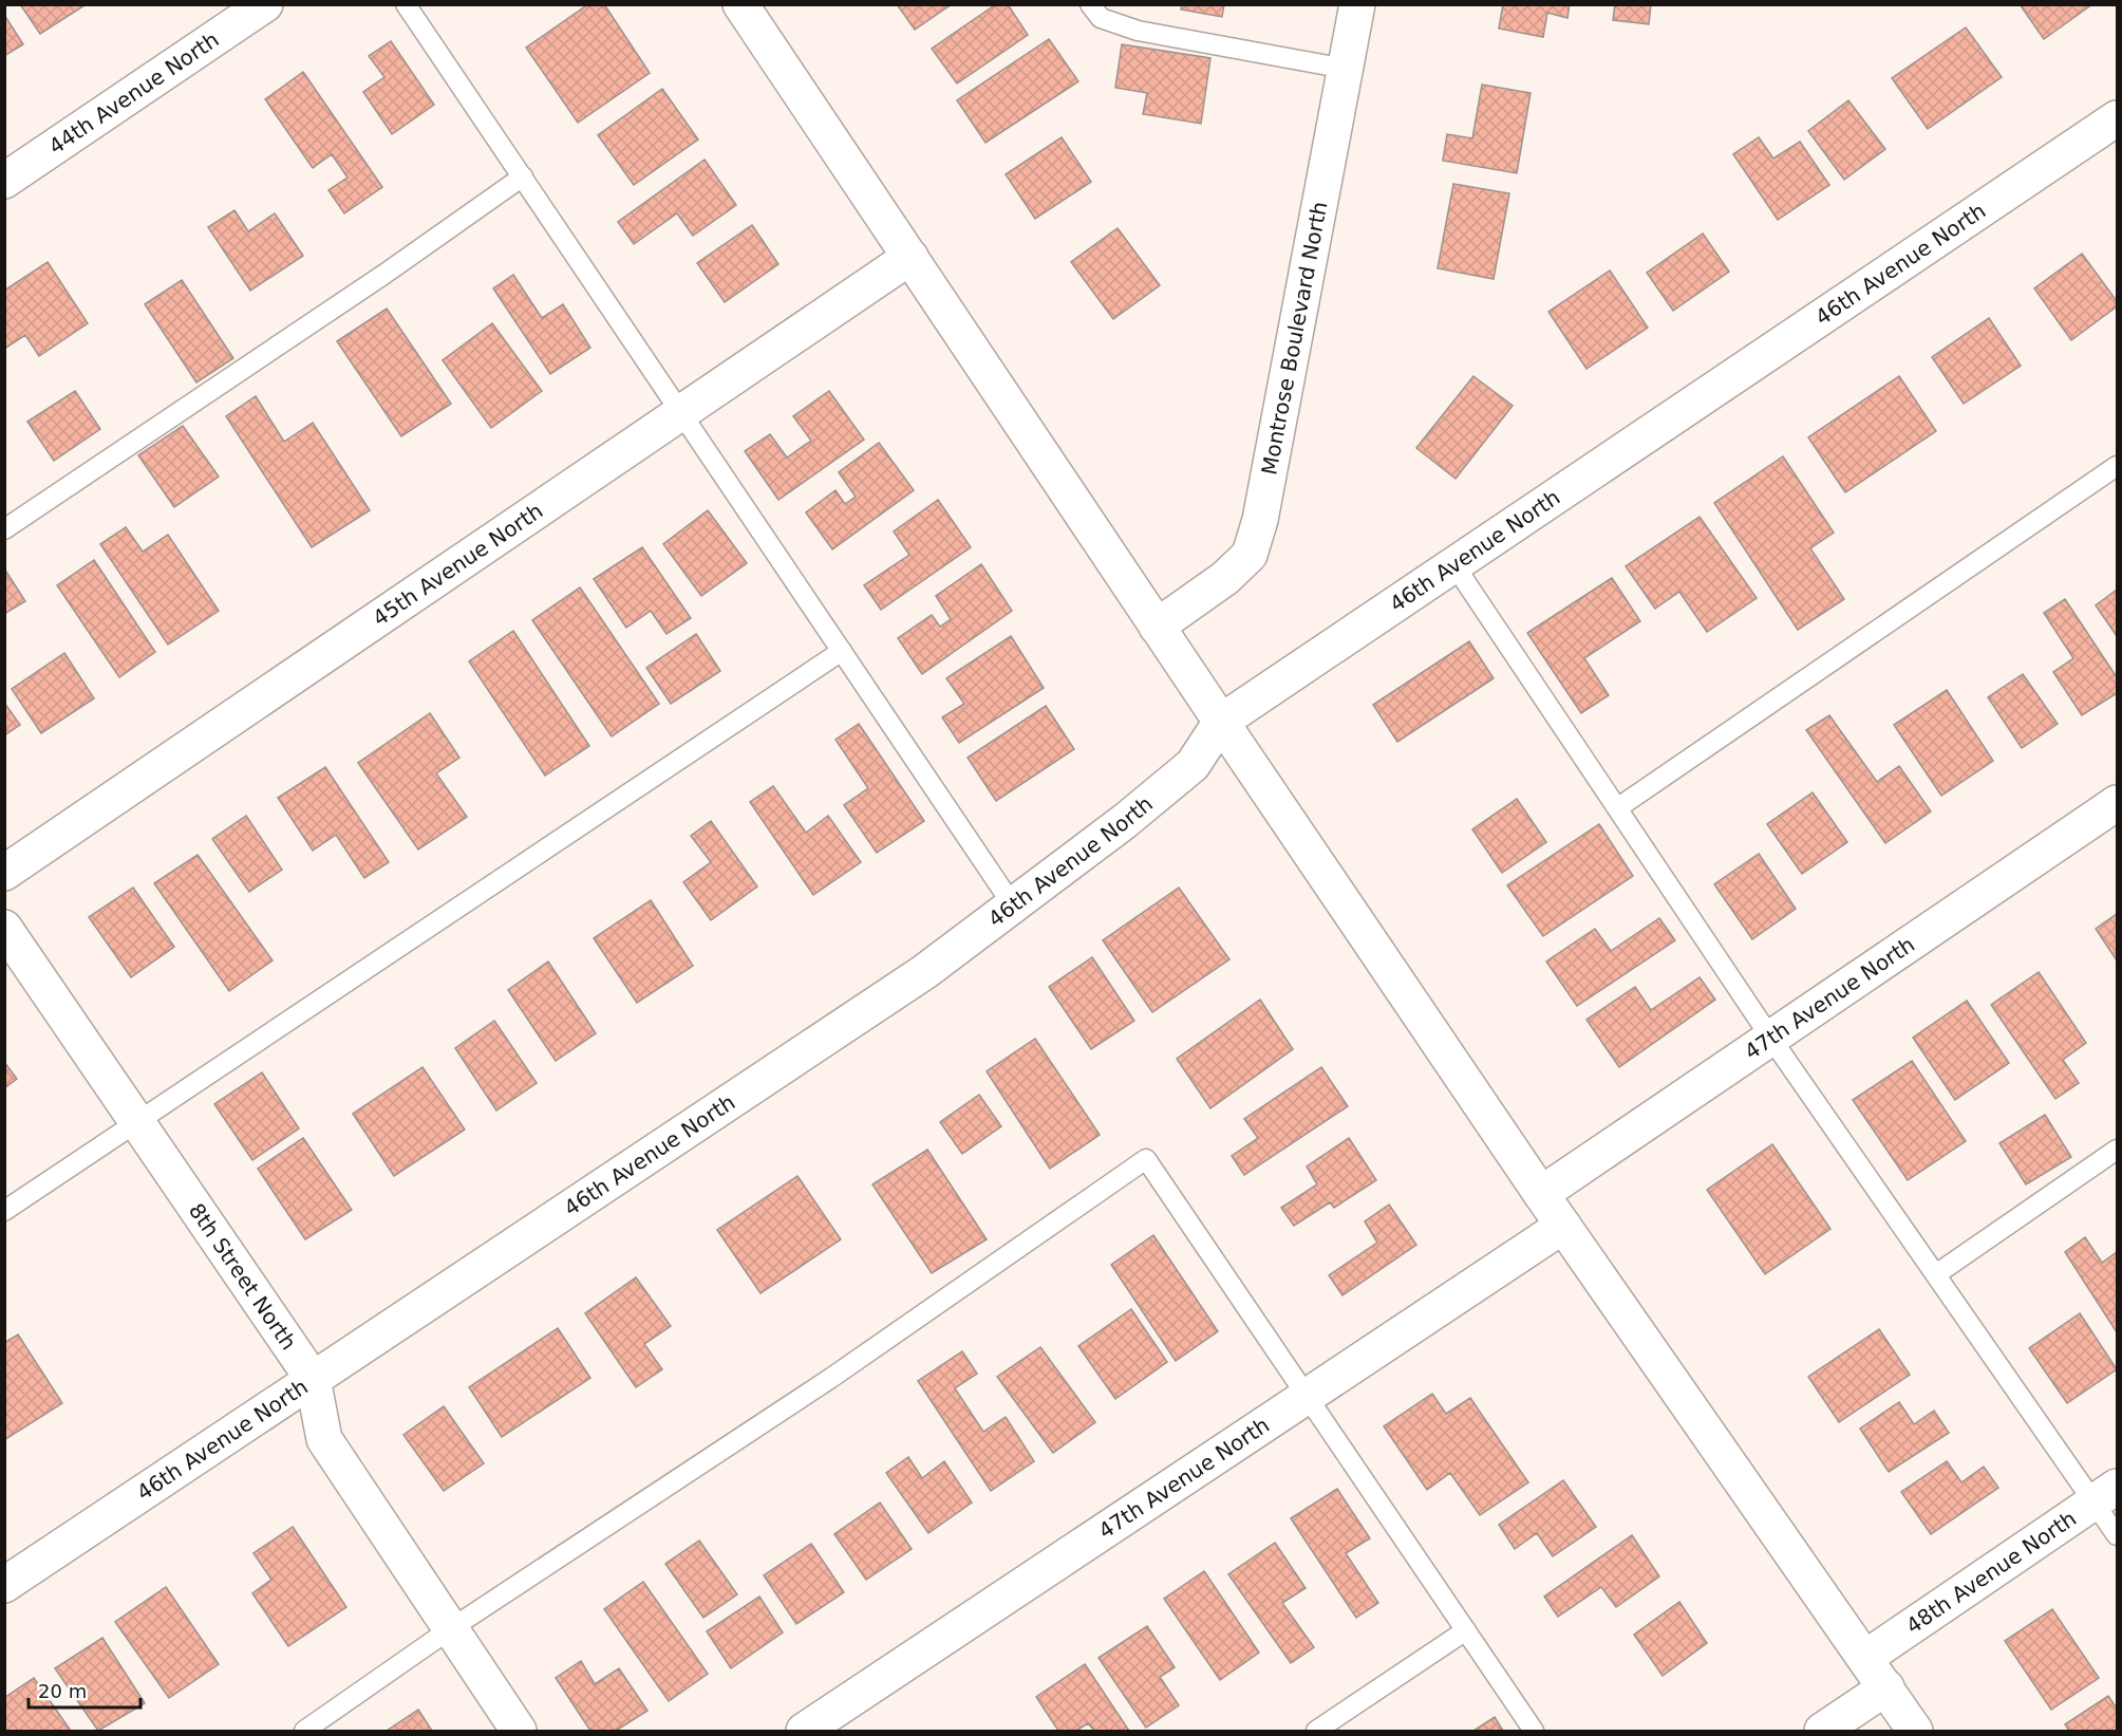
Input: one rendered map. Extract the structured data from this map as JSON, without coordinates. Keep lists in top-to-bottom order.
{
  "streets": {
    "street": [
      "44th Avenue North",
      "46th Avenue North",
      "Montrose Boulevard North",
      "45th Avenue North",
      "47th Avenue North",
      "8th Street North",
      "48th Avenue North"
    ]
  },
  "crossings": [
    ["46th Avenue North", "8th Street North"]
  ],
  "scale_bar": "20 m"
}
